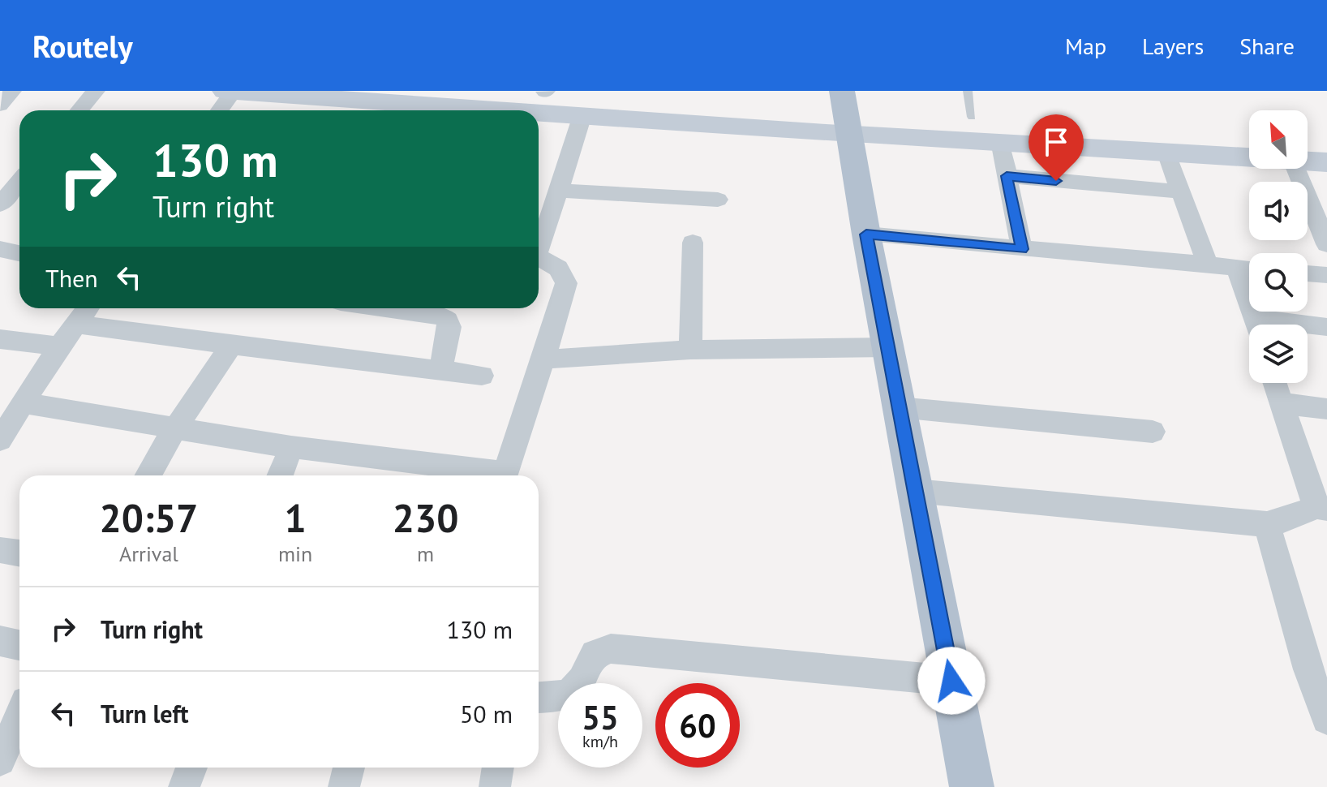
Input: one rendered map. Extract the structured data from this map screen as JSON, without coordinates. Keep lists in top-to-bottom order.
{
  "north": "top left",
  "page": {
    "header": "Routely",
    "nav": ["Map", "Layers", "Share"],
    "turn": ["130 m", "Turn right"],
    "then": "Then",
    "eta": [
      "20:57",
      "Arrival",
      "1",
      "min",
      "230",
      "m"
    ],
    "list": [
      {
        "name": "Turn right",
        "value": "130 m"
      },
      {
        "name": "Turn left",
        "value": "50 m"
      }
    ],
    "speed": "55 km/h",
    "limit": "60"
  }
}
